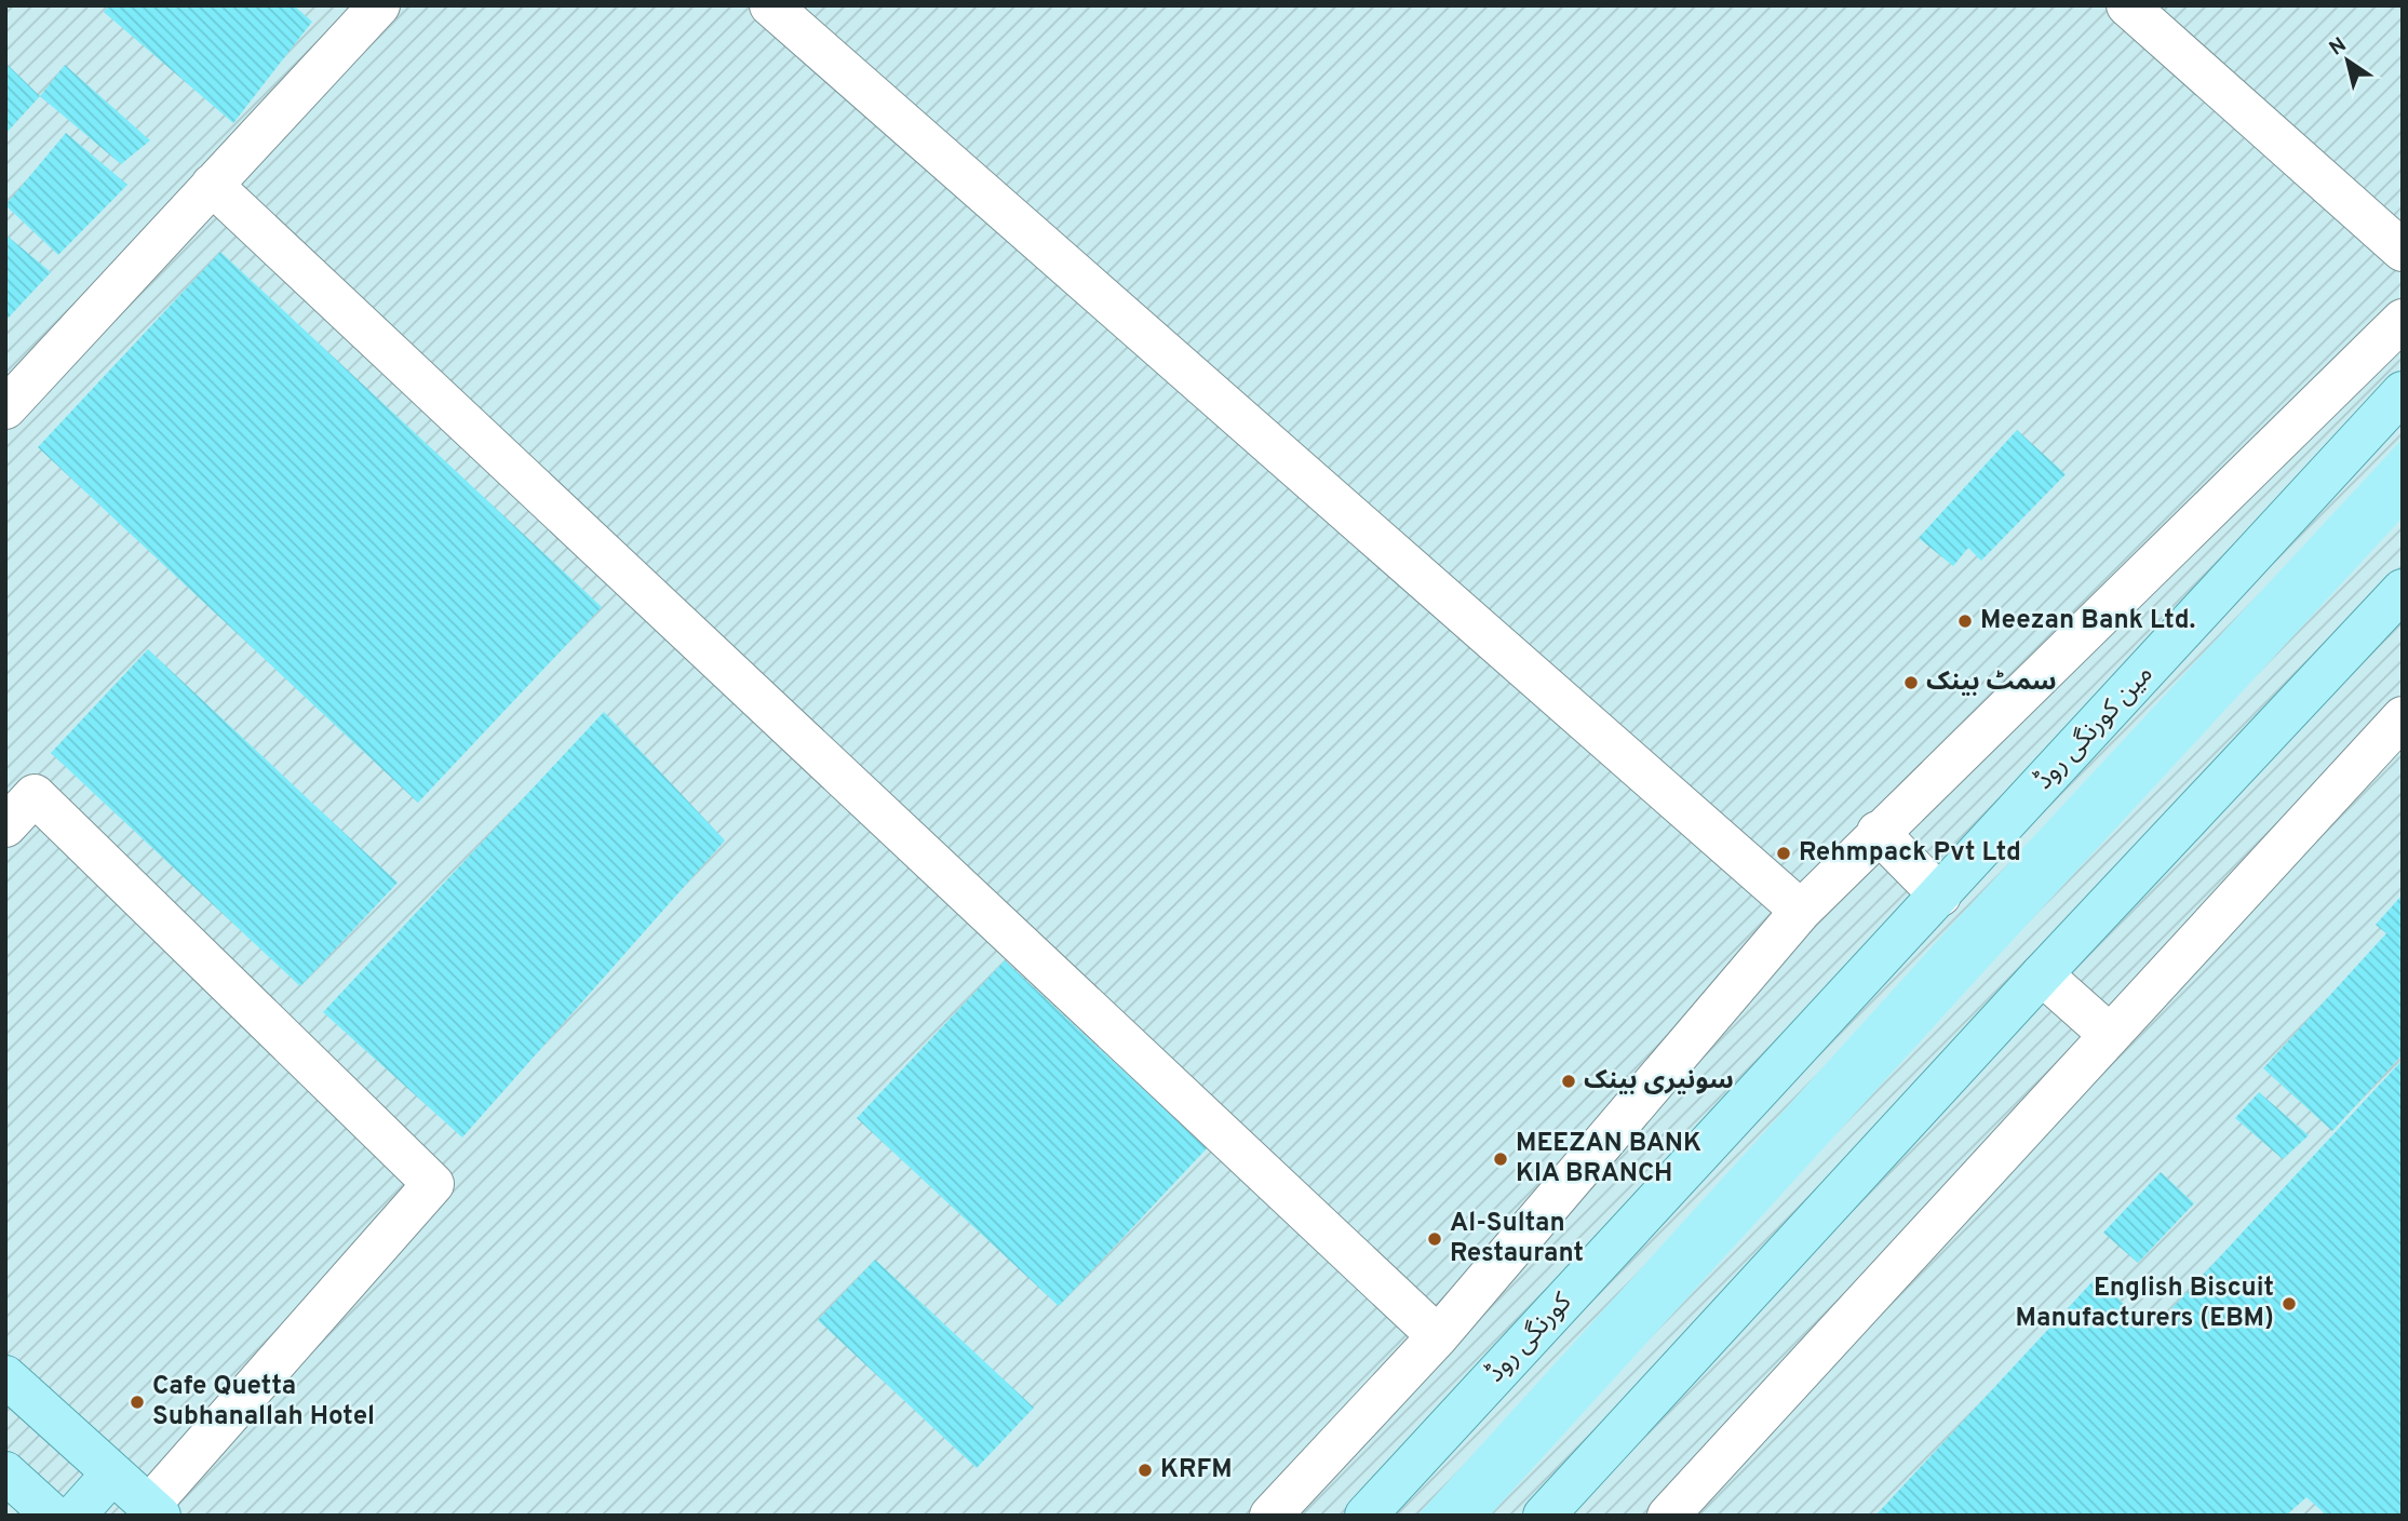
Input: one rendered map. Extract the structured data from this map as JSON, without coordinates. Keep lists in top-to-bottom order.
{
  "streets": {
    "main road": ["مین کورنگی روڈ", "کورنگی روڈ"]
  },
  "crossings": [
    ["مین کورنگی روڈ", "کورنگی روڈ"]
  ],
  "places": [
    "Meezan Bank Ltd.",
    "سمٹ بینک",
    "Rehmpack Pvt Ltd",
    "سونیری بینک",
    "MEEZAN BANK KIA BRANCH",
    "Al-Sultan Restaurant",
    "English Biscuit Manufacturers (EBM)",
    "Cafe Quetta Subhanallah Hotel",
    "KRFM"
  ],
  "north": "top left"
}
